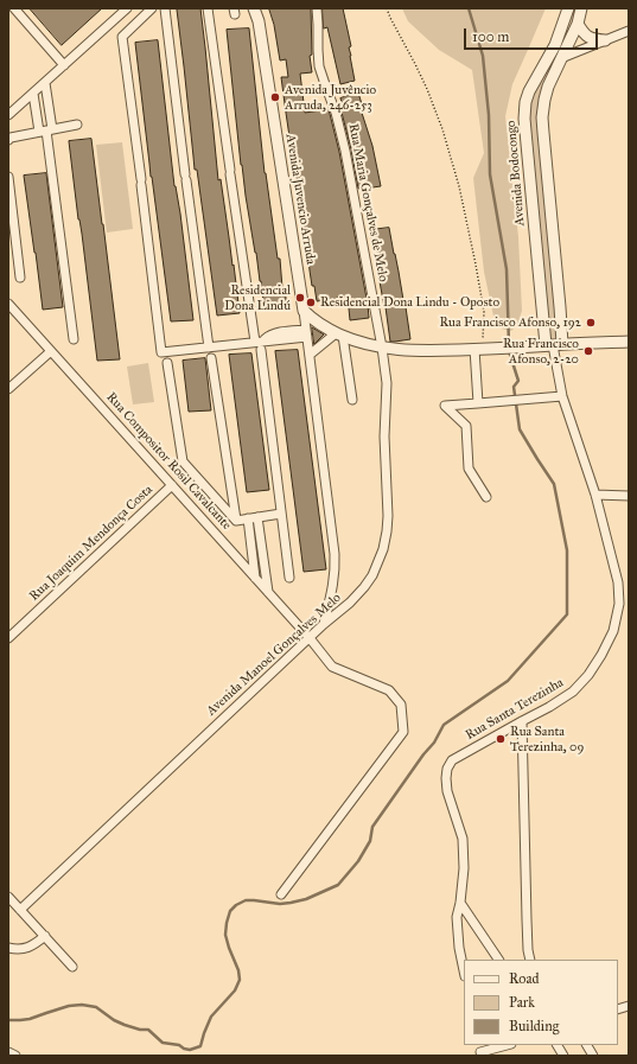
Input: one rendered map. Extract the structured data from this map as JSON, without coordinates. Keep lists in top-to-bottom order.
{
  "streets": {
    "street": [
      "Avenida Bodocongo",
      "Avenida Juvencio Arruda",
      "Rua Maria Gonçalves de Melo",
      "Rua Compositor Rosil Cavalcante",
      "Rua Joaquim Mendonça Costa",
      "Avenida Manoel Gonçalves Melo",
      "Rua Santa Terezinha"
    ]
  },
  "crossings": [
    ["Avenida Bodocongo", "Rua Santa Terezinha"],
    ["Rua Maria Gonçalves de Melo", "Avenida Manoel Gonçalves Melo"],
    ["Rua Compositor Rosil Cavalcante", "Rua Joaquim Mendonça Costa"],
    ["Rua Compositor Rosil Cavalcante", "Avenida Manoel Gonçalves Melo"]
  ],
  "places": [
    "Avenida Juvêncio Arruda, 246-253",
    "Residencial Dona Lindú",
    "Residencial Dona Lindu - Oposto",
    "Rua Francisco Afonso, 192",
    "Rua Francisco Afonso, 2-20",
    "Rua Santa Terezinha, 09"
  ],
  "legend": ["Road", "Park", "Building"],
  "scale_bar": "100 m"
}
